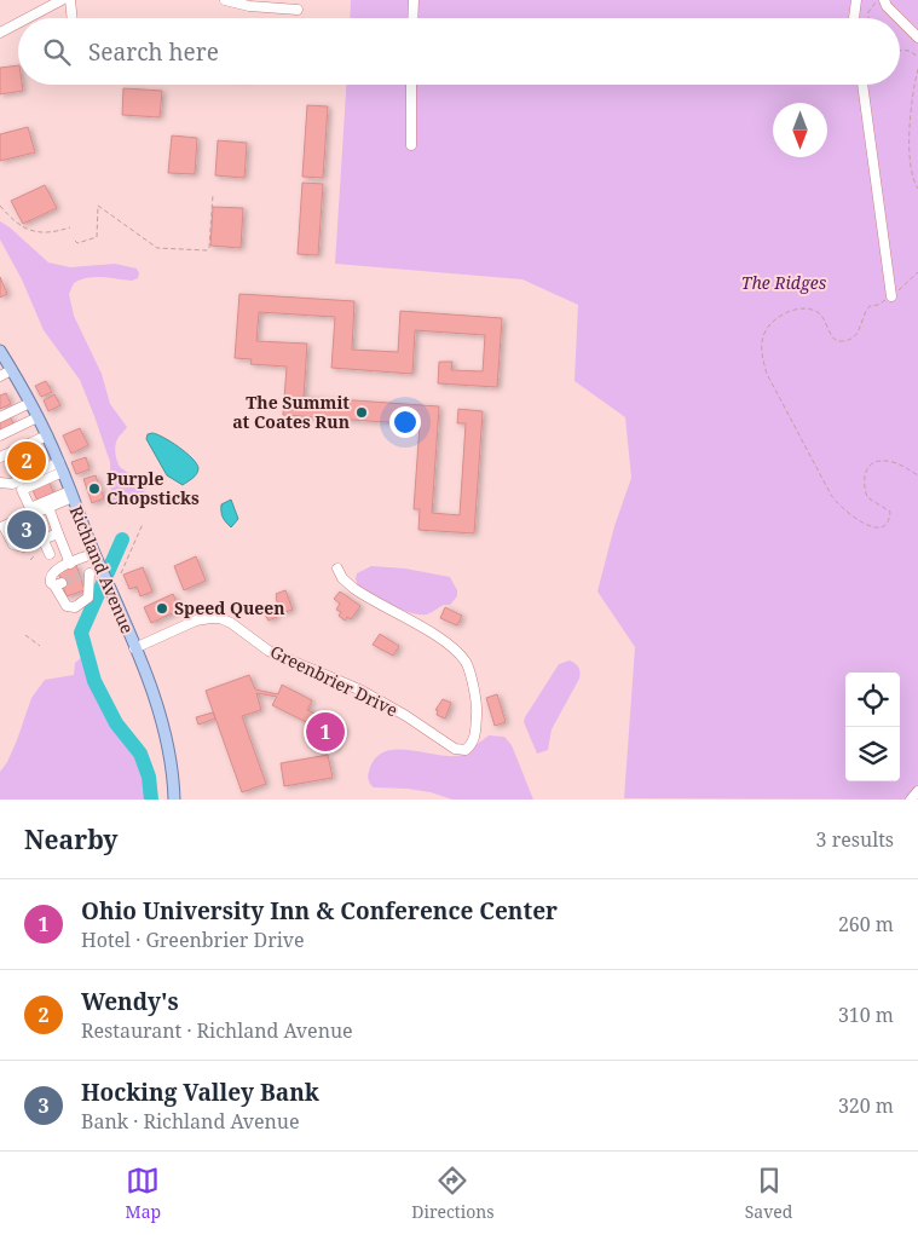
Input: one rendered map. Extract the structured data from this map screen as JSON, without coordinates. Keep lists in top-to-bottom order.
{
  "streets": {
    "main road": ["Richland Avenue"],
    "street": ["Greenbrier Drive"]
  },
  "crossings": [
    ["Richland Avenue", "Greenbrier Drive"]
  ],
  "parks": ["The Ridges"],
  "places": ["The Summit at Coates Run", "Purple Chopsticks", "Speed Queen"],
  "north": "bottom",
  "page": {
    "search": "Search here",
    "pins": ["2", "3", "1"],
    "heading": ["Nearby", "3 results"],
    "list": [
      {
        "mark": "1",
        "name": "Ohio University Inn & Conference Center",
        "note": "Hotel · Greenbrier Drive",
        "value": "260 m"
      },
      {
        "mark": "2",
        "name": "Wendy's",
        "note": "Restaurant · Richland Avenue",
        "value": "310 m"
      },
      {
        "mark": "3",
        "name": "Hocking Valley Bank",
        "note": "Bank · Richland Avenue",
        "value": "320 m"
      }
    ],
    "nav": ["Map", "Directions", "Saved"]
  }
}
